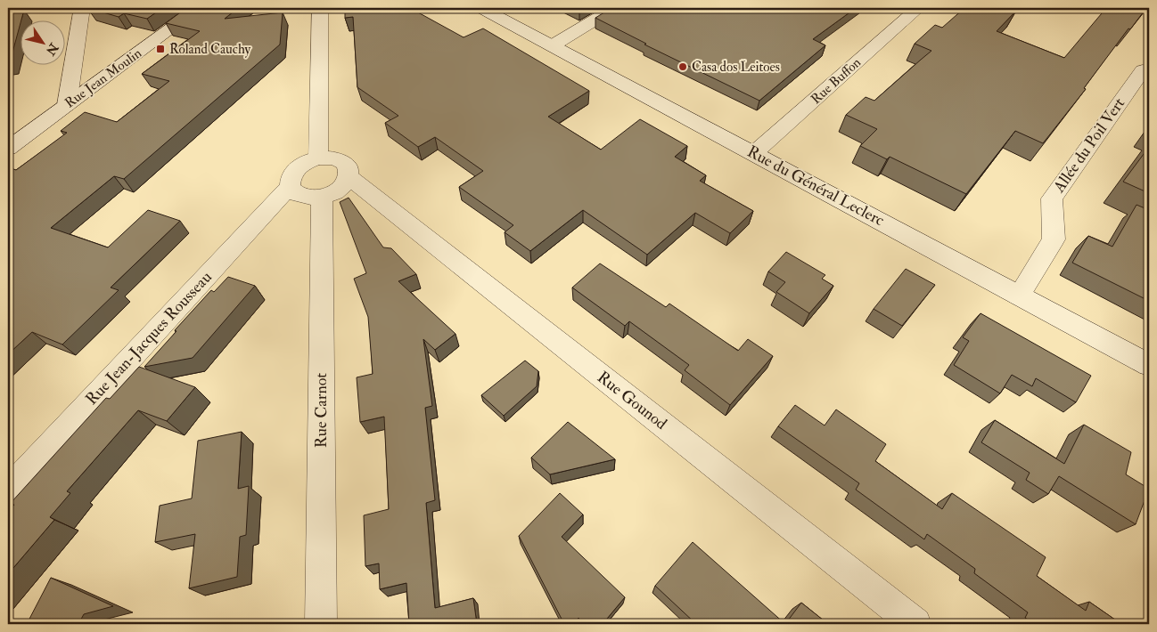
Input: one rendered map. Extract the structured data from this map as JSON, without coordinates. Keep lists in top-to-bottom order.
{
  "streets": {
    "street": [
      "Rue Jean Moulin",
      "Rue Buffon",
      "Allée du Poil Vert",
      "Rue du Général Leclerc",
      "Rue Jean-Jacques Rousseau",
      "Rue Gounod",
      "Rue Carnot"
    ]
  },
  "crossings": [
    ["Rue Buffon", "Rue du Général Leclerc"],
    ["Allée du Poil Vert", "Rue du Général Leclerc"],
    ["Rue Jean-Jacques Rousseau", "Rue Gounod"],
    ["Rue Jean-Jacques Rousseau", "Rue Carnot"],
    ["Rue Gounod", "Rue Carnot"]
  ],
  "places": {
    "transit": ["Roland Cauchy"],
    "other": ["Casa dos Leitoes"]
  },
  "north": "bottom right"
}
